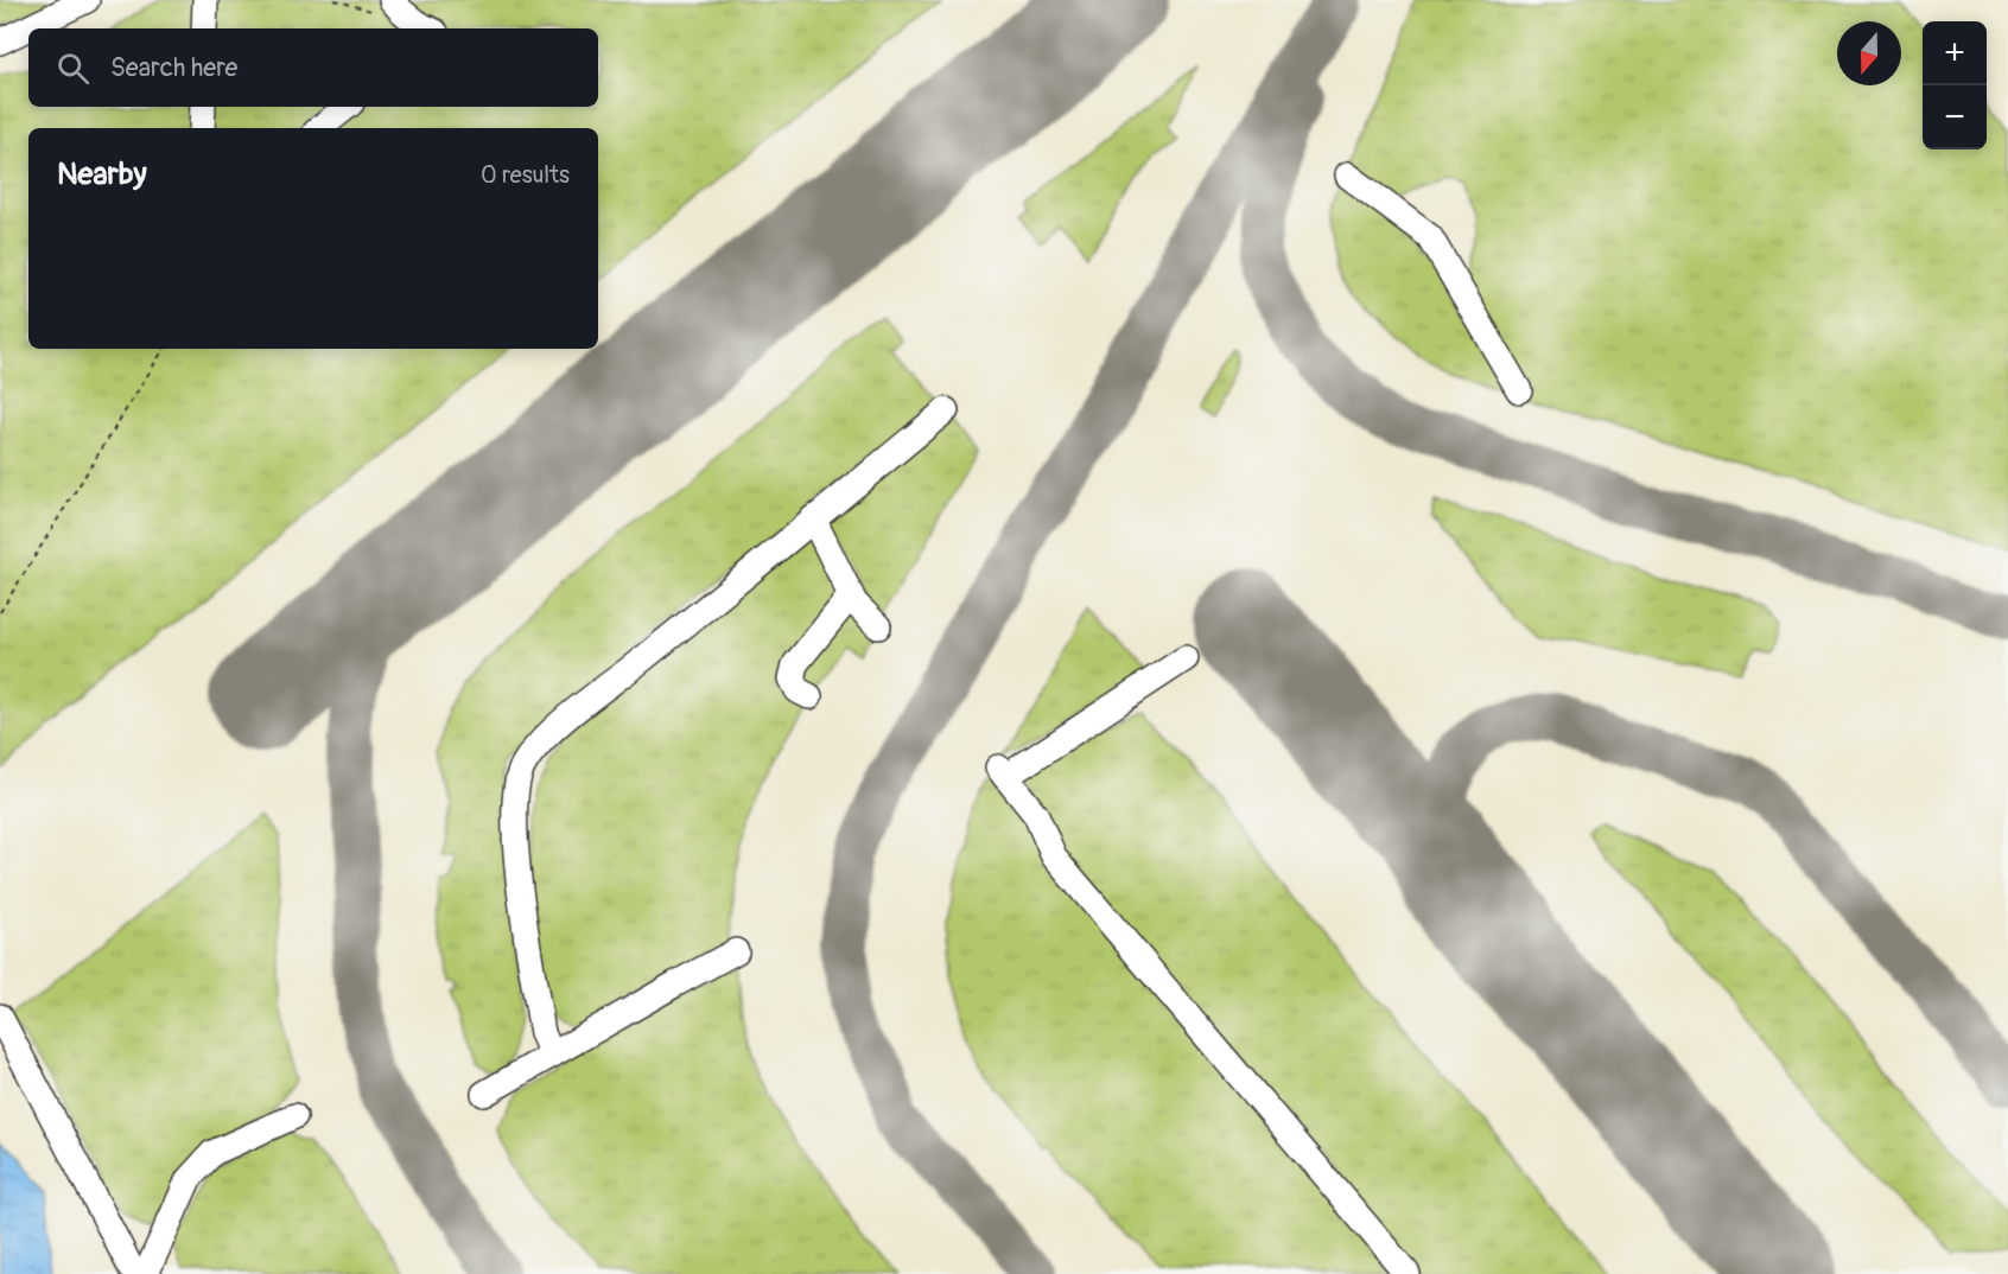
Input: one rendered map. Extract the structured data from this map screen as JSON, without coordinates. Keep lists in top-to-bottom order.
{
  "north": "bottom",
  "page": {
    "map_buttons": ["+", "−"],
    "search": "Search here",
    "heading": ["Nearby", "0 results"]
  }
}
